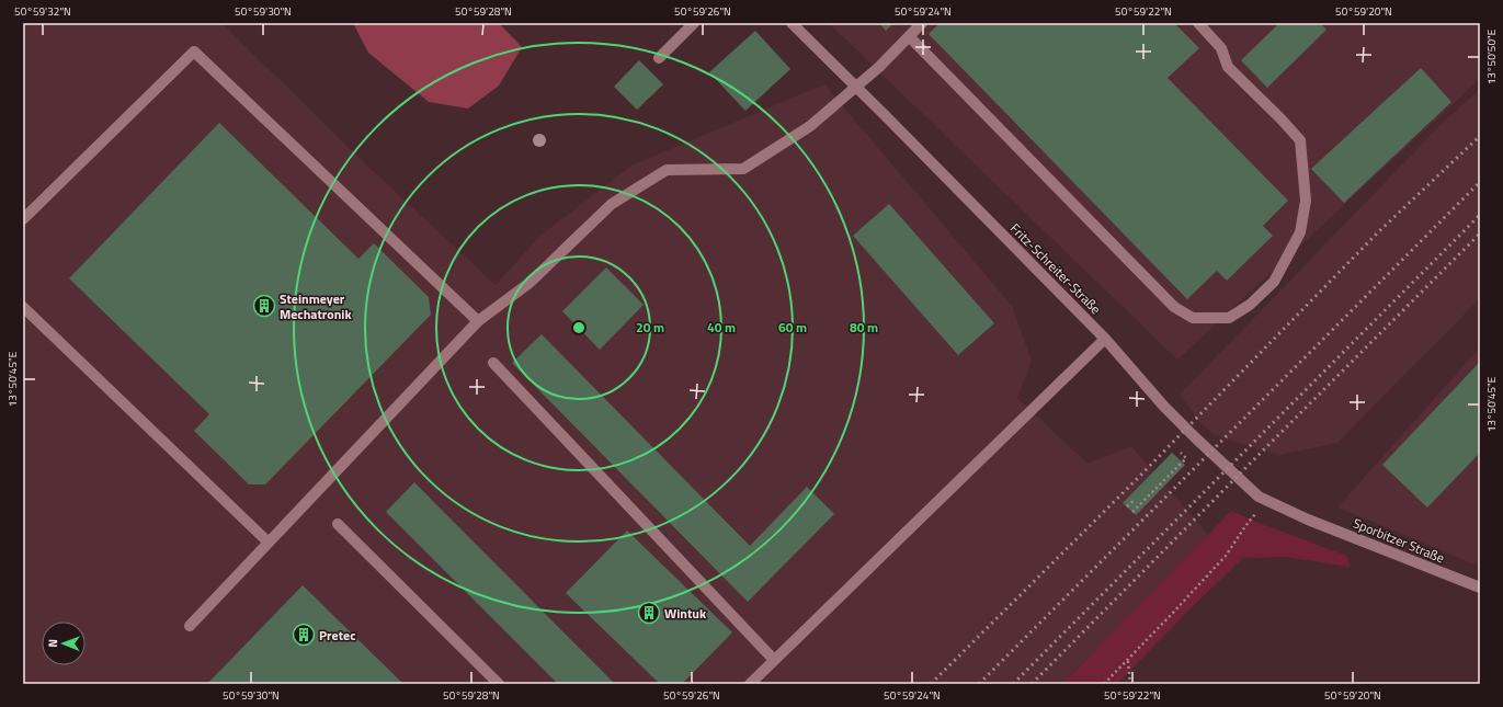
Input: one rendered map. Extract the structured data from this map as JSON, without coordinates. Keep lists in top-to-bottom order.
{
  "streets": {
    "street": ["Fritz-Schreiter-Straße", "Sporbitzer Straße"]
  },
  "crossings": [
    ["Fritz-Schreiter-Straße", "Sporbitzer Straße"]
  ],
  "places": {
    "building": ["Steinmeyer Mechatronik", "Wintuk", "Pretec"]
  },
  "north": "left",
  "coordinates": [
    "50°59'32\"N",
    "50°59'30\"N",
    "50°59'28\"N",
    "50°59'26\"N",
    "50°59'24\"N",
    "50°59'22\"N",
    "50°59'20\"N",
    "13°50'50\"E",
    "13°50'45\"E"
  ],
  "rings": [
    "20 m",
    "40 m",
    "60 m",
    "80 m"
  ]
}
